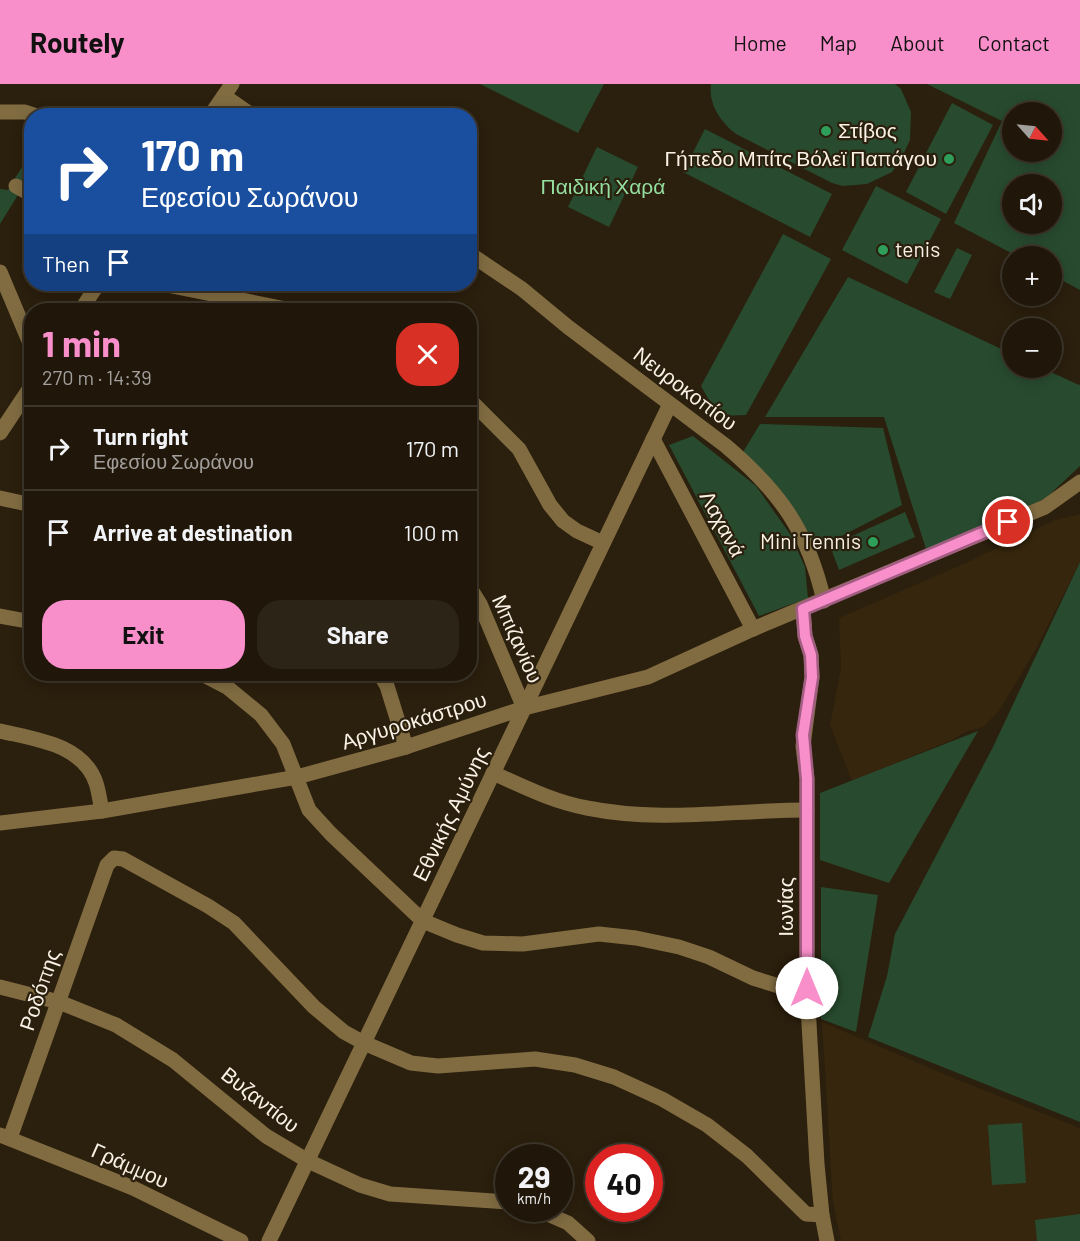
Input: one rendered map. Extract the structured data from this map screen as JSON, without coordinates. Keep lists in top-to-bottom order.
{
  "streets": {
    "street": [
      "Νευροκοπίου",
      "Λαχανά",
      "Μπιζανίου",
      "Αργυροκάστρου",
      "Εθνικής Αμύνης",
      "Ιωνίας",
      "Ροδόπης",
      "Βυζαντίου",
      "Γράμμου"
    ]
  },
  "crossings": [
    ["Νευροκοπίου", "Αργυροκάστρου"],
    ["Νευροκοπίου", "Εθνικής Αμύνης"],
    ["Λαχανά", "Αργυροκάστρου"],
    ["Λαχανά", "Εθνικής Αμύνης"],
    ["Μπιζανίου", "Αργυροκάστρου"],
    ["Μπιζανίου", "Εθνικής Αμύνης"],
    ["Αργυροκάστρου", "Εθνικής Αμύνης"],
    ["Αργυροκάστρου", "Ιωνίας"],
    ["Εθνικής Αμύνης", "Ροδόπης"],
    ["Εθνικής Αμύνης", "Βυζαντίου"],
    ["Ροδόπης", "Βυζαντίου"],
    ["Ροδόπης", "Γράμμου"]
  ],
  "parks": ["Παιδική Χαρά"],
  "places": [
    "Στίβος",
    "Γήπεδο Μπίτς Βόλεϊ Παπάγου",
    "tenis",
    "Mini Tennis"
  ],
  "north": "bottom right",
  "page": {
    "header": "Routely",
    "nav": [
      "Home",
      "Map",
      "About",
      "Contact"
    ],
    "map_buttons": ["+", "−"],
    "turn": ["170 m", "Εφεσίου Σωράνου"],
    "then": "Then",
    "heading": ["1 min", "270 m · 14:39"],
    "list": [
      {
        "name": "Turn right",
        "note": "Εφεσίου Σωράνου",
        "value": "170 m"
      },
      {
        "name": "Arrive at destination",
        "value": "100 m"
      }
    ],
    "buttons": ["Exit", "Share"],
    "speed": "29 km/h",
    "limit": "40"
  }
}
